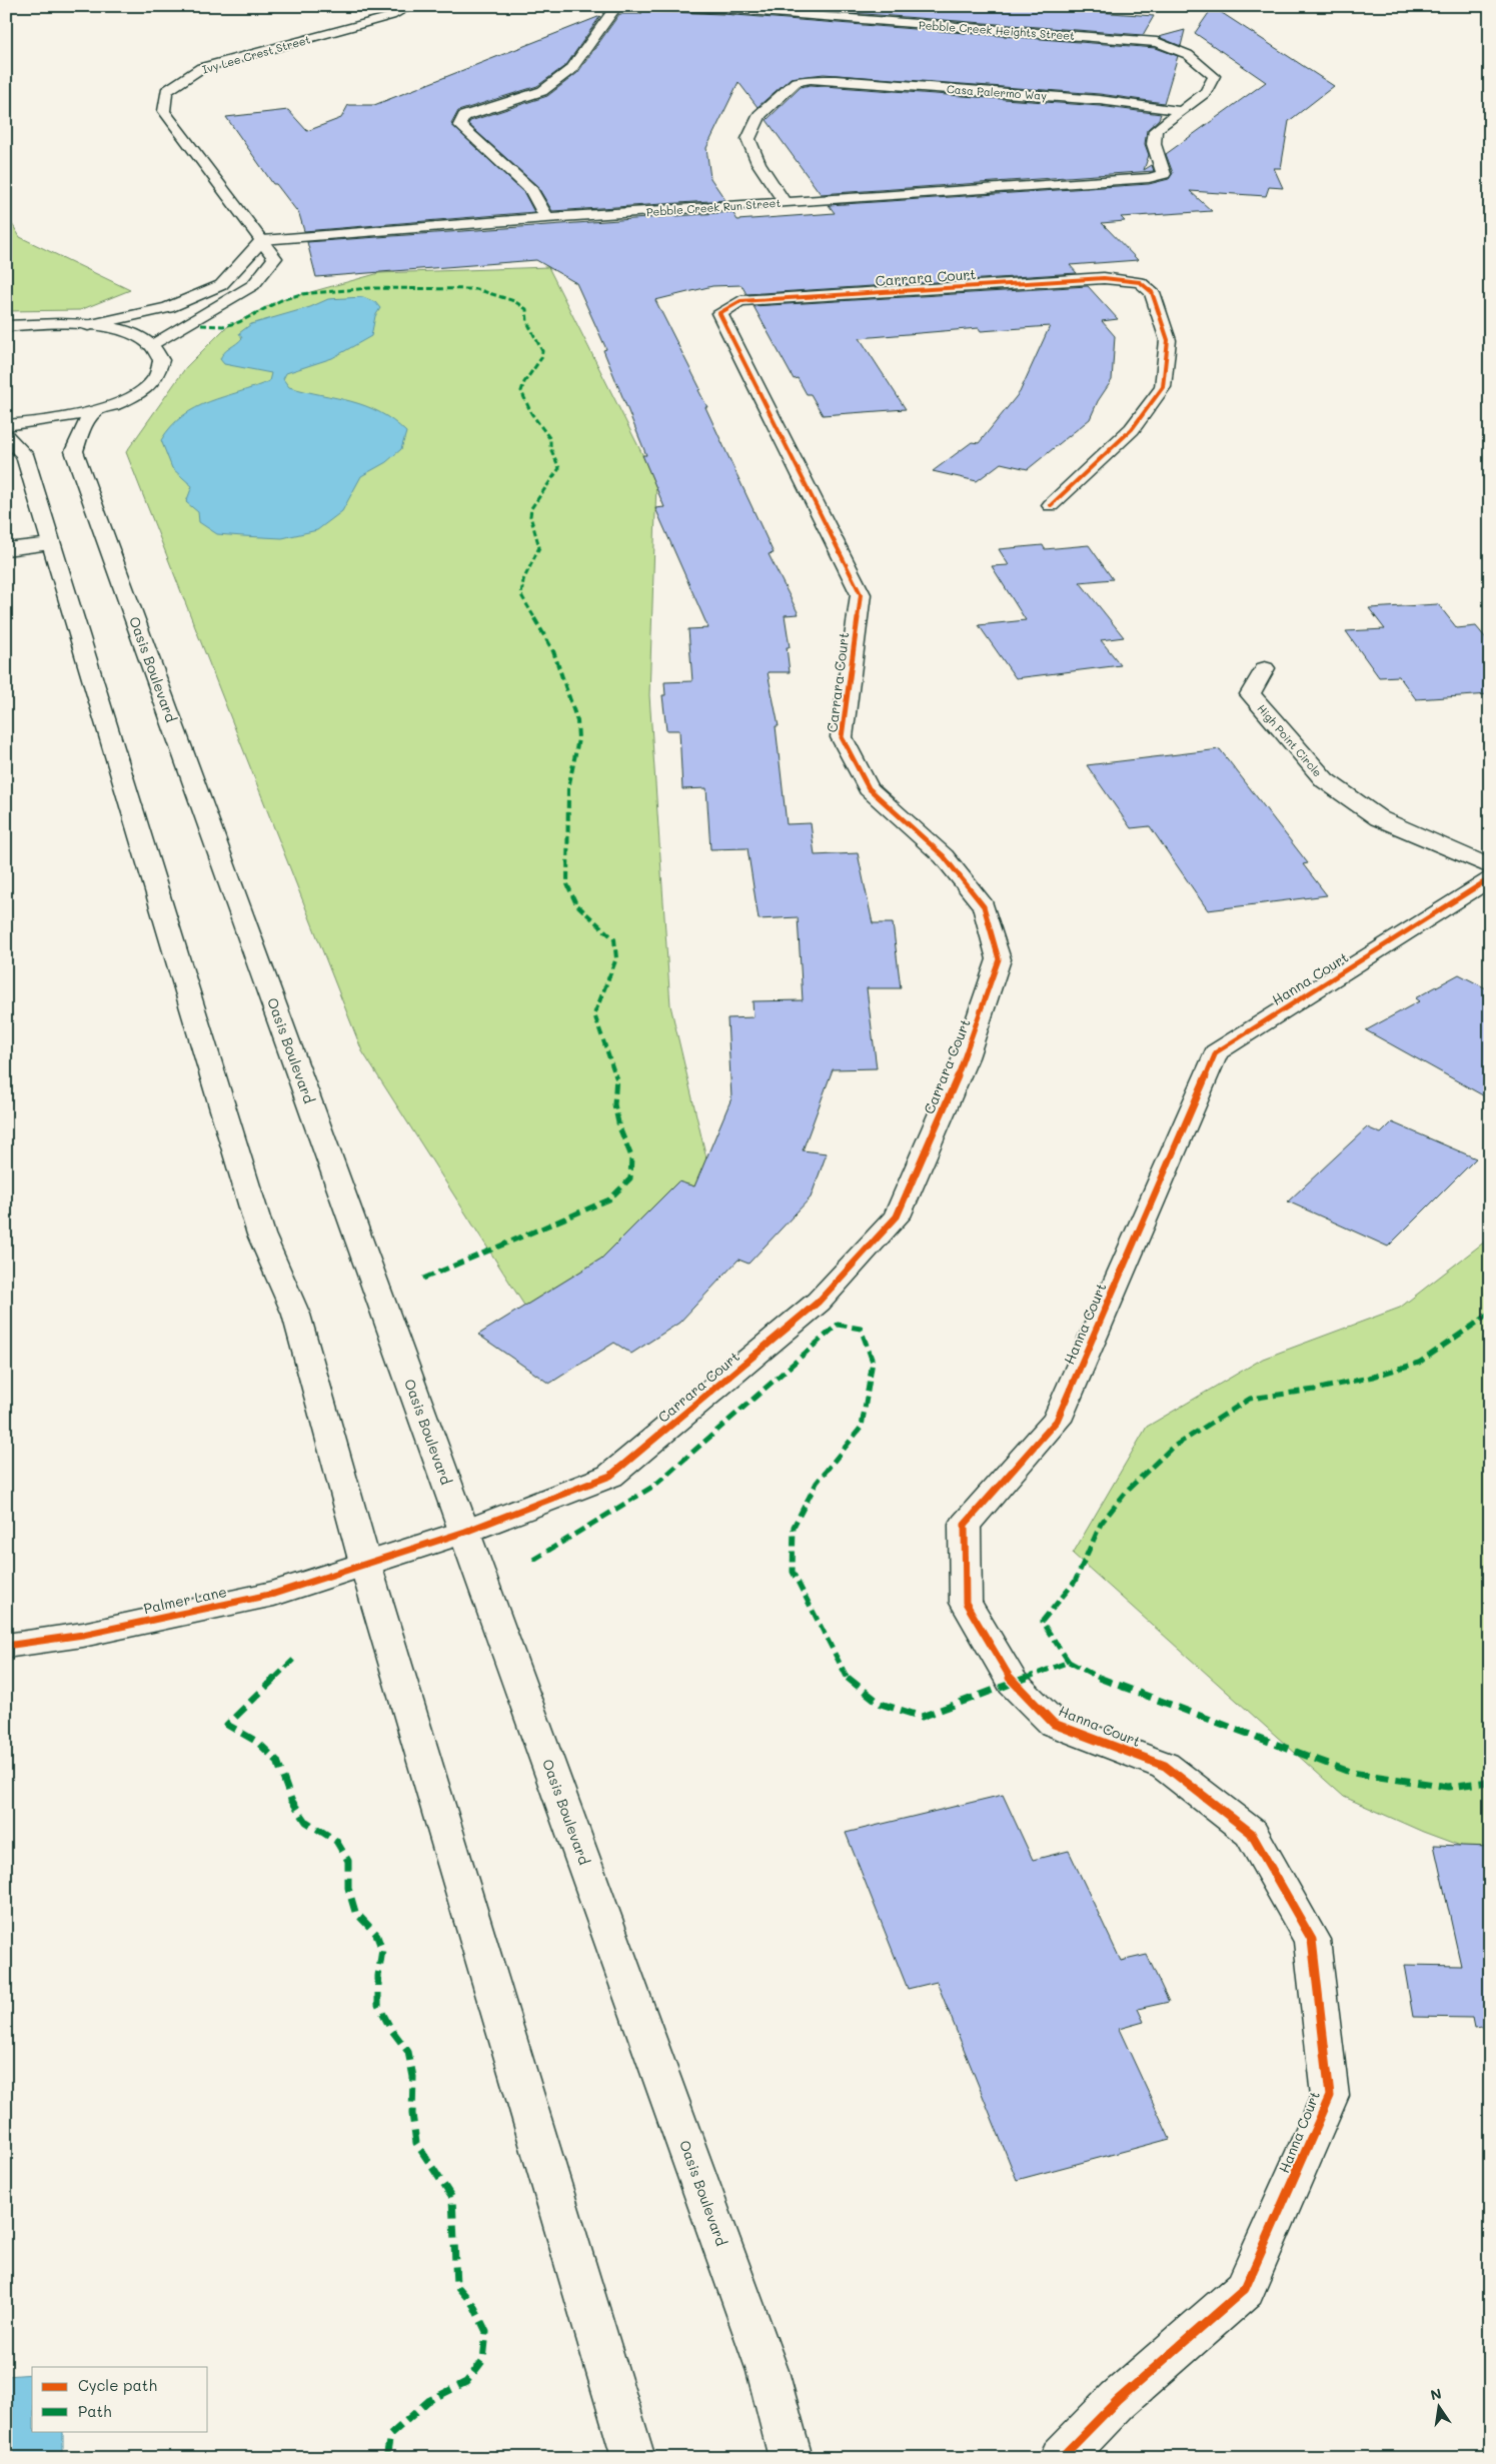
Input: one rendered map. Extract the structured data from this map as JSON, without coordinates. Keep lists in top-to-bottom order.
{
  "streets": {
    "street": [
      "Pebble Creek Heights Street",
      "Ivy Lee Crest Street",
      "Casa Palermo Way",
      "Pebble Creek Run Street",
      "Carrara Court",
      "Oasis Boulevard",
      "High Point Circle",
      "Hanna Court",
      "Palmer Lane"
    ]
  },
  "crossings": [
    ["Pebble Creek Heights Street", "Casa Palermo Way"],
    ["Pebble Creek Heights Street", "Pebble Creek Run Street"],
    ["Ivy Lee Crest Street", "Pebble Creek Run Street"],
    ["Casa Palermo Way", "Pebble Creek Run Street"],
    ["Carrara Court", "Oasis Boulevard"],
    ["Carrara Court", "Palmer Lane"]
  ],
  "legend": ["Cycle path", "Path"],
  "north": "top"
}
